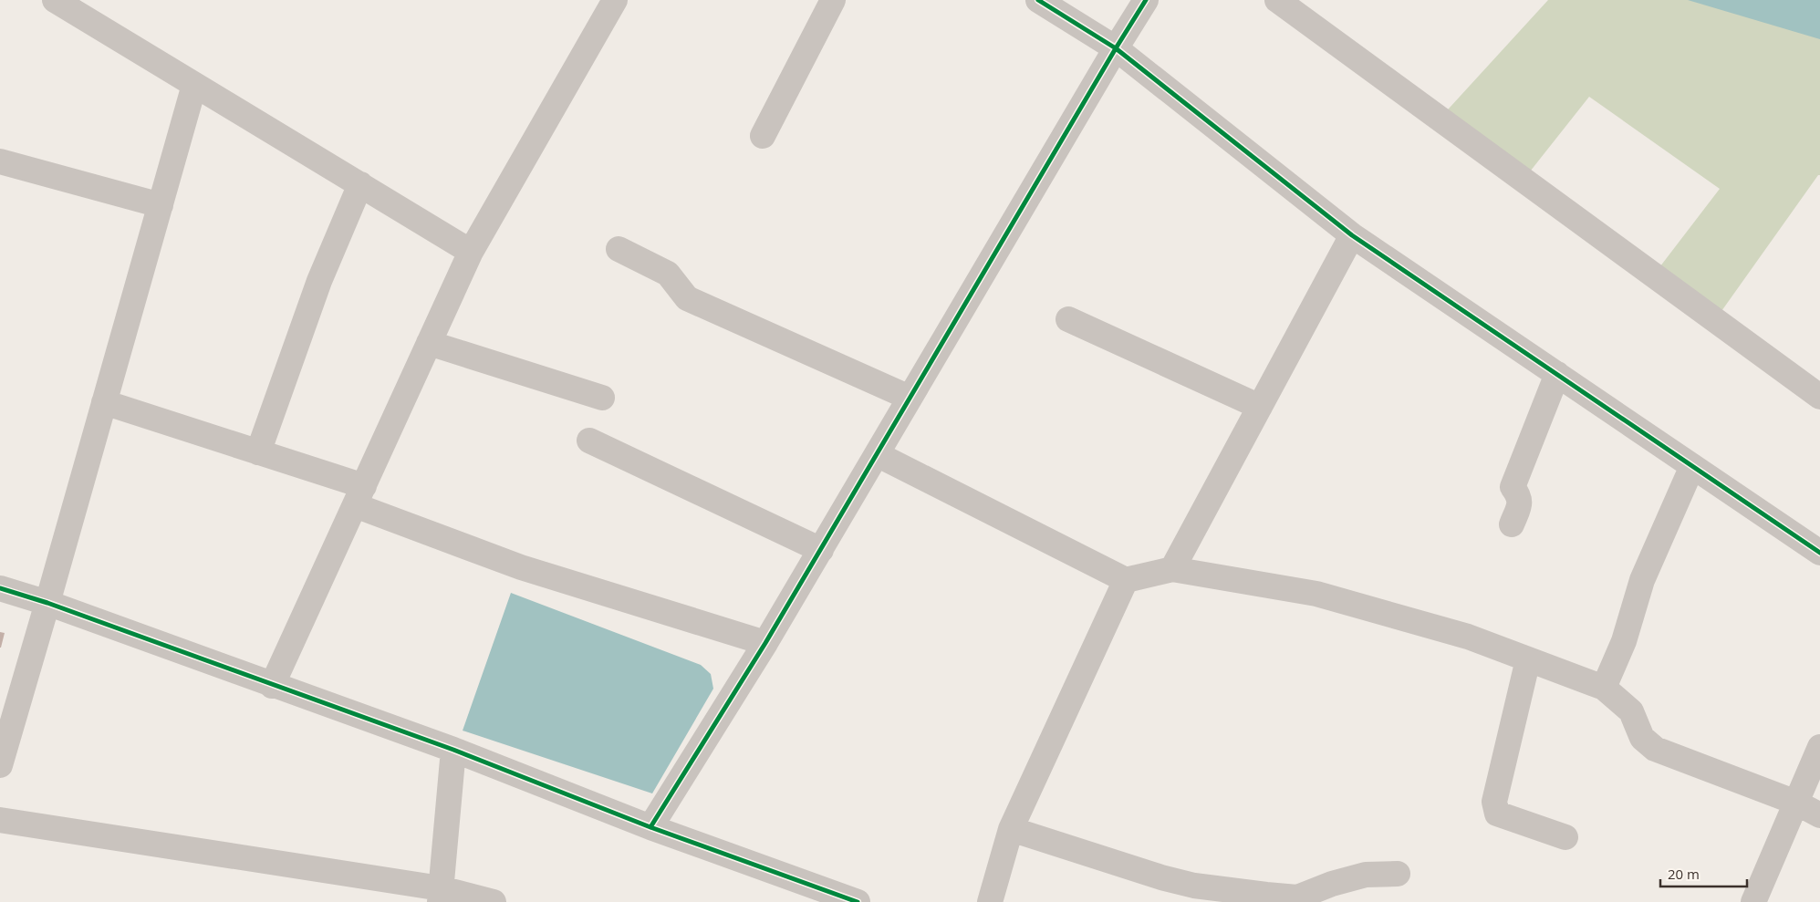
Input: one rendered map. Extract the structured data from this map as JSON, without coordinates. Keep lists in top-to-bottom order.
{
  "scale_bar": "20 m"
}
